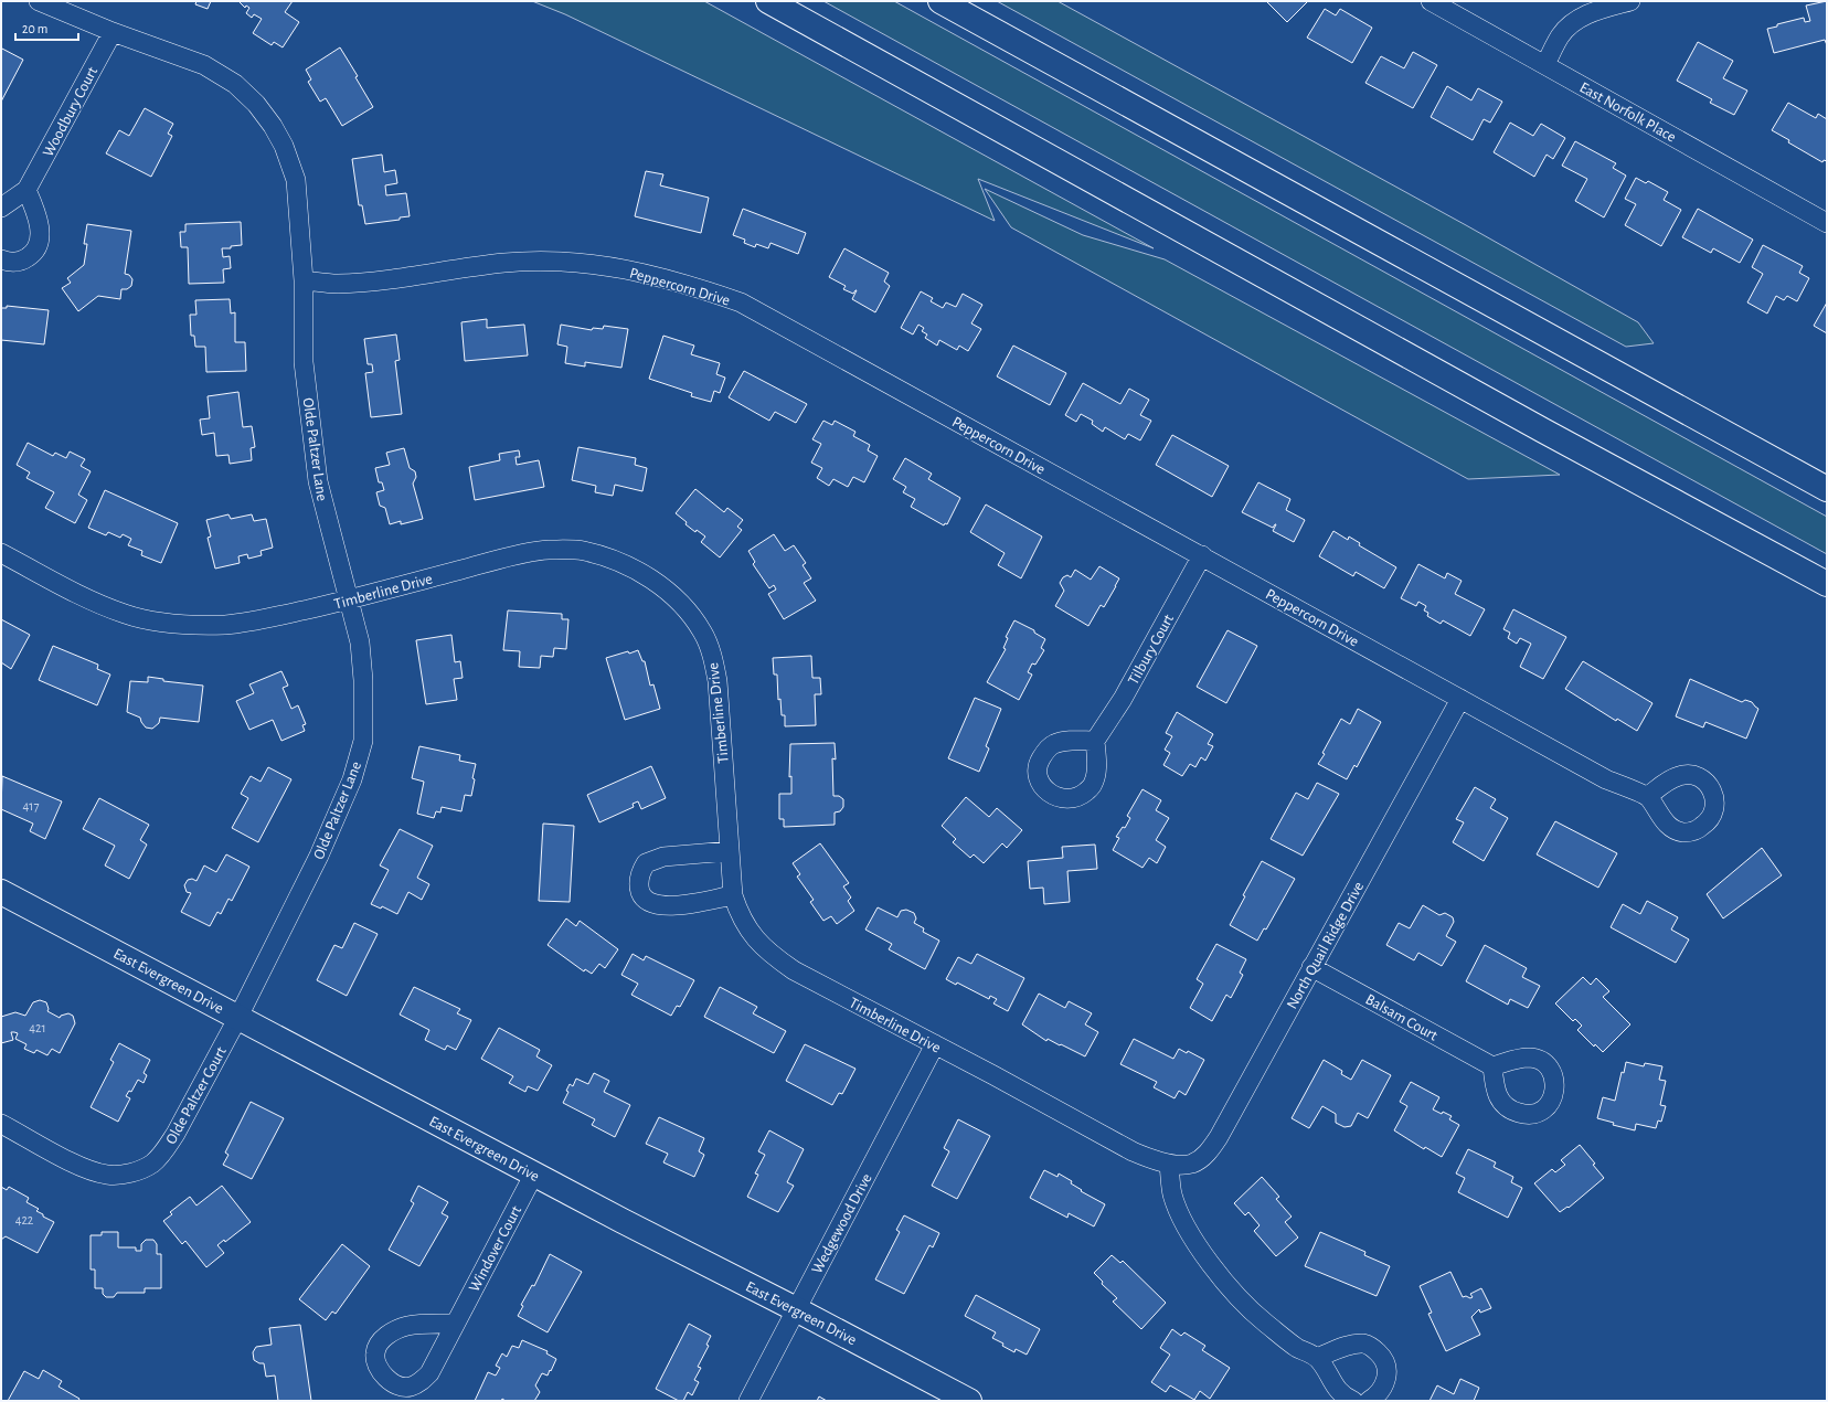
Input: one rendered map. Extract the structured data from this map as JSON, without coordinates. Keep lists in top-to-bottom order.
{
  "streets": {
    "main road": ["East Evergreen Drive"],
    "street": [
      "Woodbury Court",
      "East Norfolk Place",
      "Peppercorn Drive",
      "Olde Paltzer Lane",
      "Timberline Drive",
      "Tilbury Court",
      "North Quail Ridge Drive",
      "Balsam Court",
      "Olde Paltzer Court",
      "Wedgewood Drive",
      "Windover Court"
    ]
  },
  "crossings": [
    ["Woodbury Court", "Olde Paltzer Lane"],
    ["Peppercorn Drive", "Olde Paltzer Lane"],
    ["Peppercorn Drive", "Tilbury Court"],
    ["Peppercorn Drive", "North Quail Ridge Drive"],
    ["Olde Paltzer Lane", "Timberline Drive"],
    ["Olde Paltzer Lane", "East Evergreen Drive"],
    ["Olde Paltzer Lane", "Olde Paltzer Court"],
    ["Timberline Drive", "North Quail Ridge Drive"],
    ["Timberline Drive", "Wedgewood Drive"],
    ["North Quail Ridge Drive", "Balsam Court"],
    ["East Evergreen Drive", "Olde Paltzer Court"],
    ["East Evergreen Drive", "Wedgewood Drive"],
    ["East Evergreen Drive", "Windover Court"]
  ],
  "house_numbers": ["417", "421", "422"],
  "scale_bar": "20 m"
}
